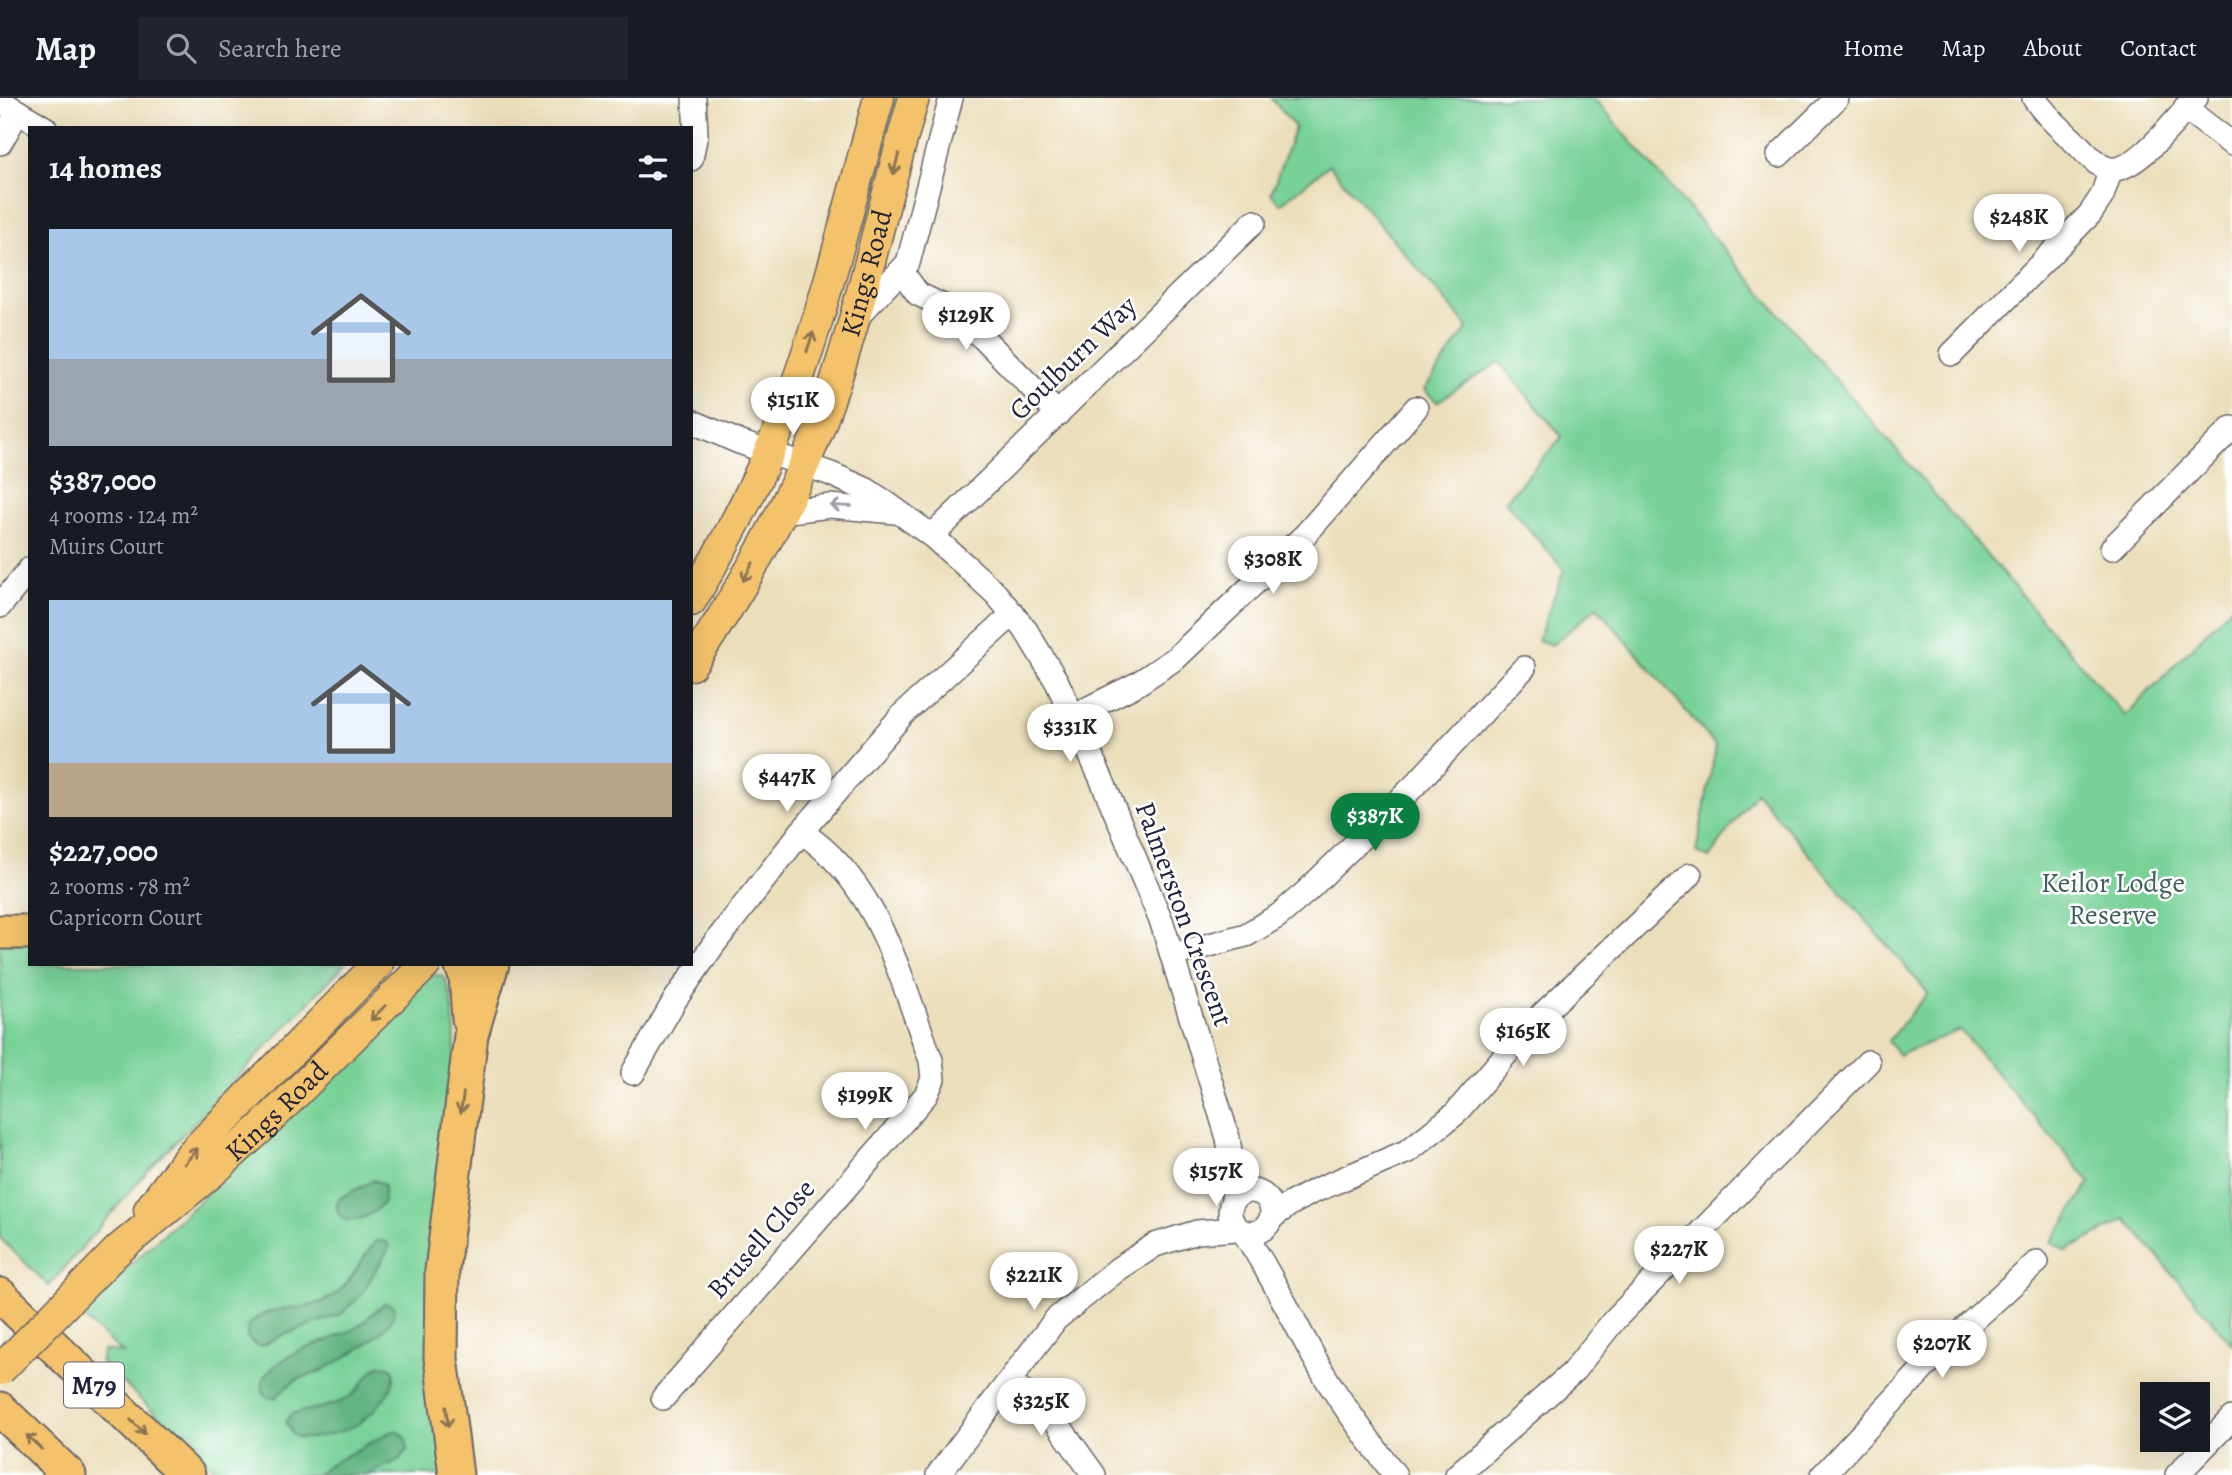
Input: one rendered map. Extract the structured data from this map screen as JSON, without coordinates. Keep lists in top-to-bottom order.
{
  "streets": {
    "highway": ["M79"],
    "main road": ["Kings Road"],
    "street": ["Goulburn Way", "Palmerston Crescent", "Brusell Close"]
  },
  "crossings": [
    ["Kings Road", "Palmerston Crescent"],
    ["Goulburn Way", "Palmerston Crescent"]
  ],
  "parks": ["Keilor Lodge Reserve"],
  "page": {
    "header": "Map",
    "search": "Search here",
    "nav": [
      "Home",
      "Map",
      "About",
      "Contact"
    ],
    "heading": "14 homes",
    "price": [
      "$248K",
      "$129K",
      "$151K",
      "$308K",
      "$331K",
      "$447K",
      "$387K",
      "$165K",
      "$199K",
      "$157K",
      "$227K",
      "$221K",
      "$207K",
      "$325K"
    ],
    "list": [
      {
        "name": "$387,000",
        "note": "4 rooms · 124 m² · Muirs Court"
      },
      {
        "name": "$227,000",
        "note": "2 rooms · 78 m² · Capricorn Court"
      }
    ]
  }
}
